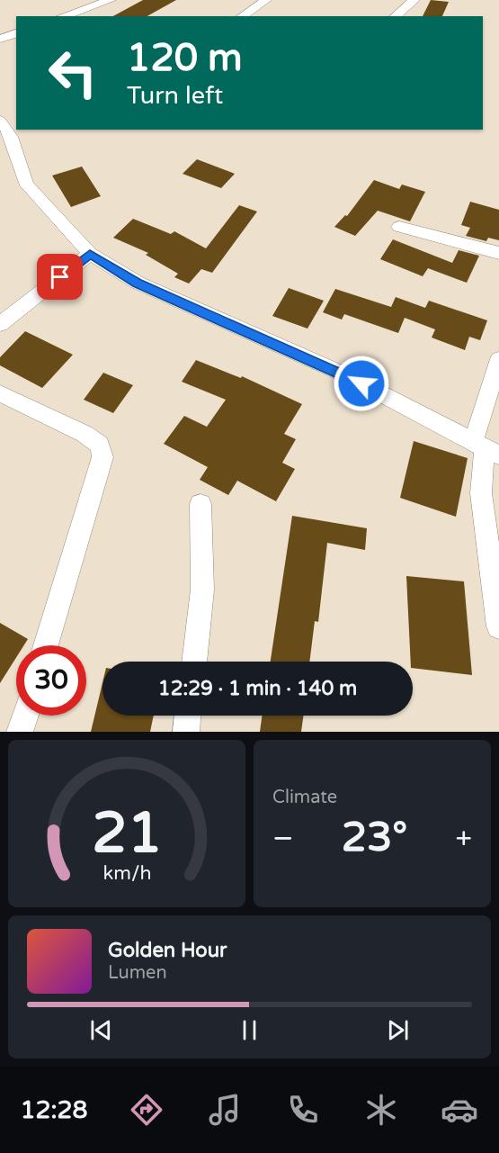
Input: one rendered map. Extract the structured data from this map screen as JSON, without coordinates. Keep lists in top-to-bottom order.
{
  "page": {
    "turn": ["120 m", "Turn left"],
    "limit": "30",
    "trip": "12:29 · 1 min · 140 m",
    "tile": "Climate",
    "heat": ["−", "23°", "+"],
    "song": ["Golden Hour", "Lumen"],
    "tabs": "12:28",
    "gauge": ["21", "km/h"]
  }
}
